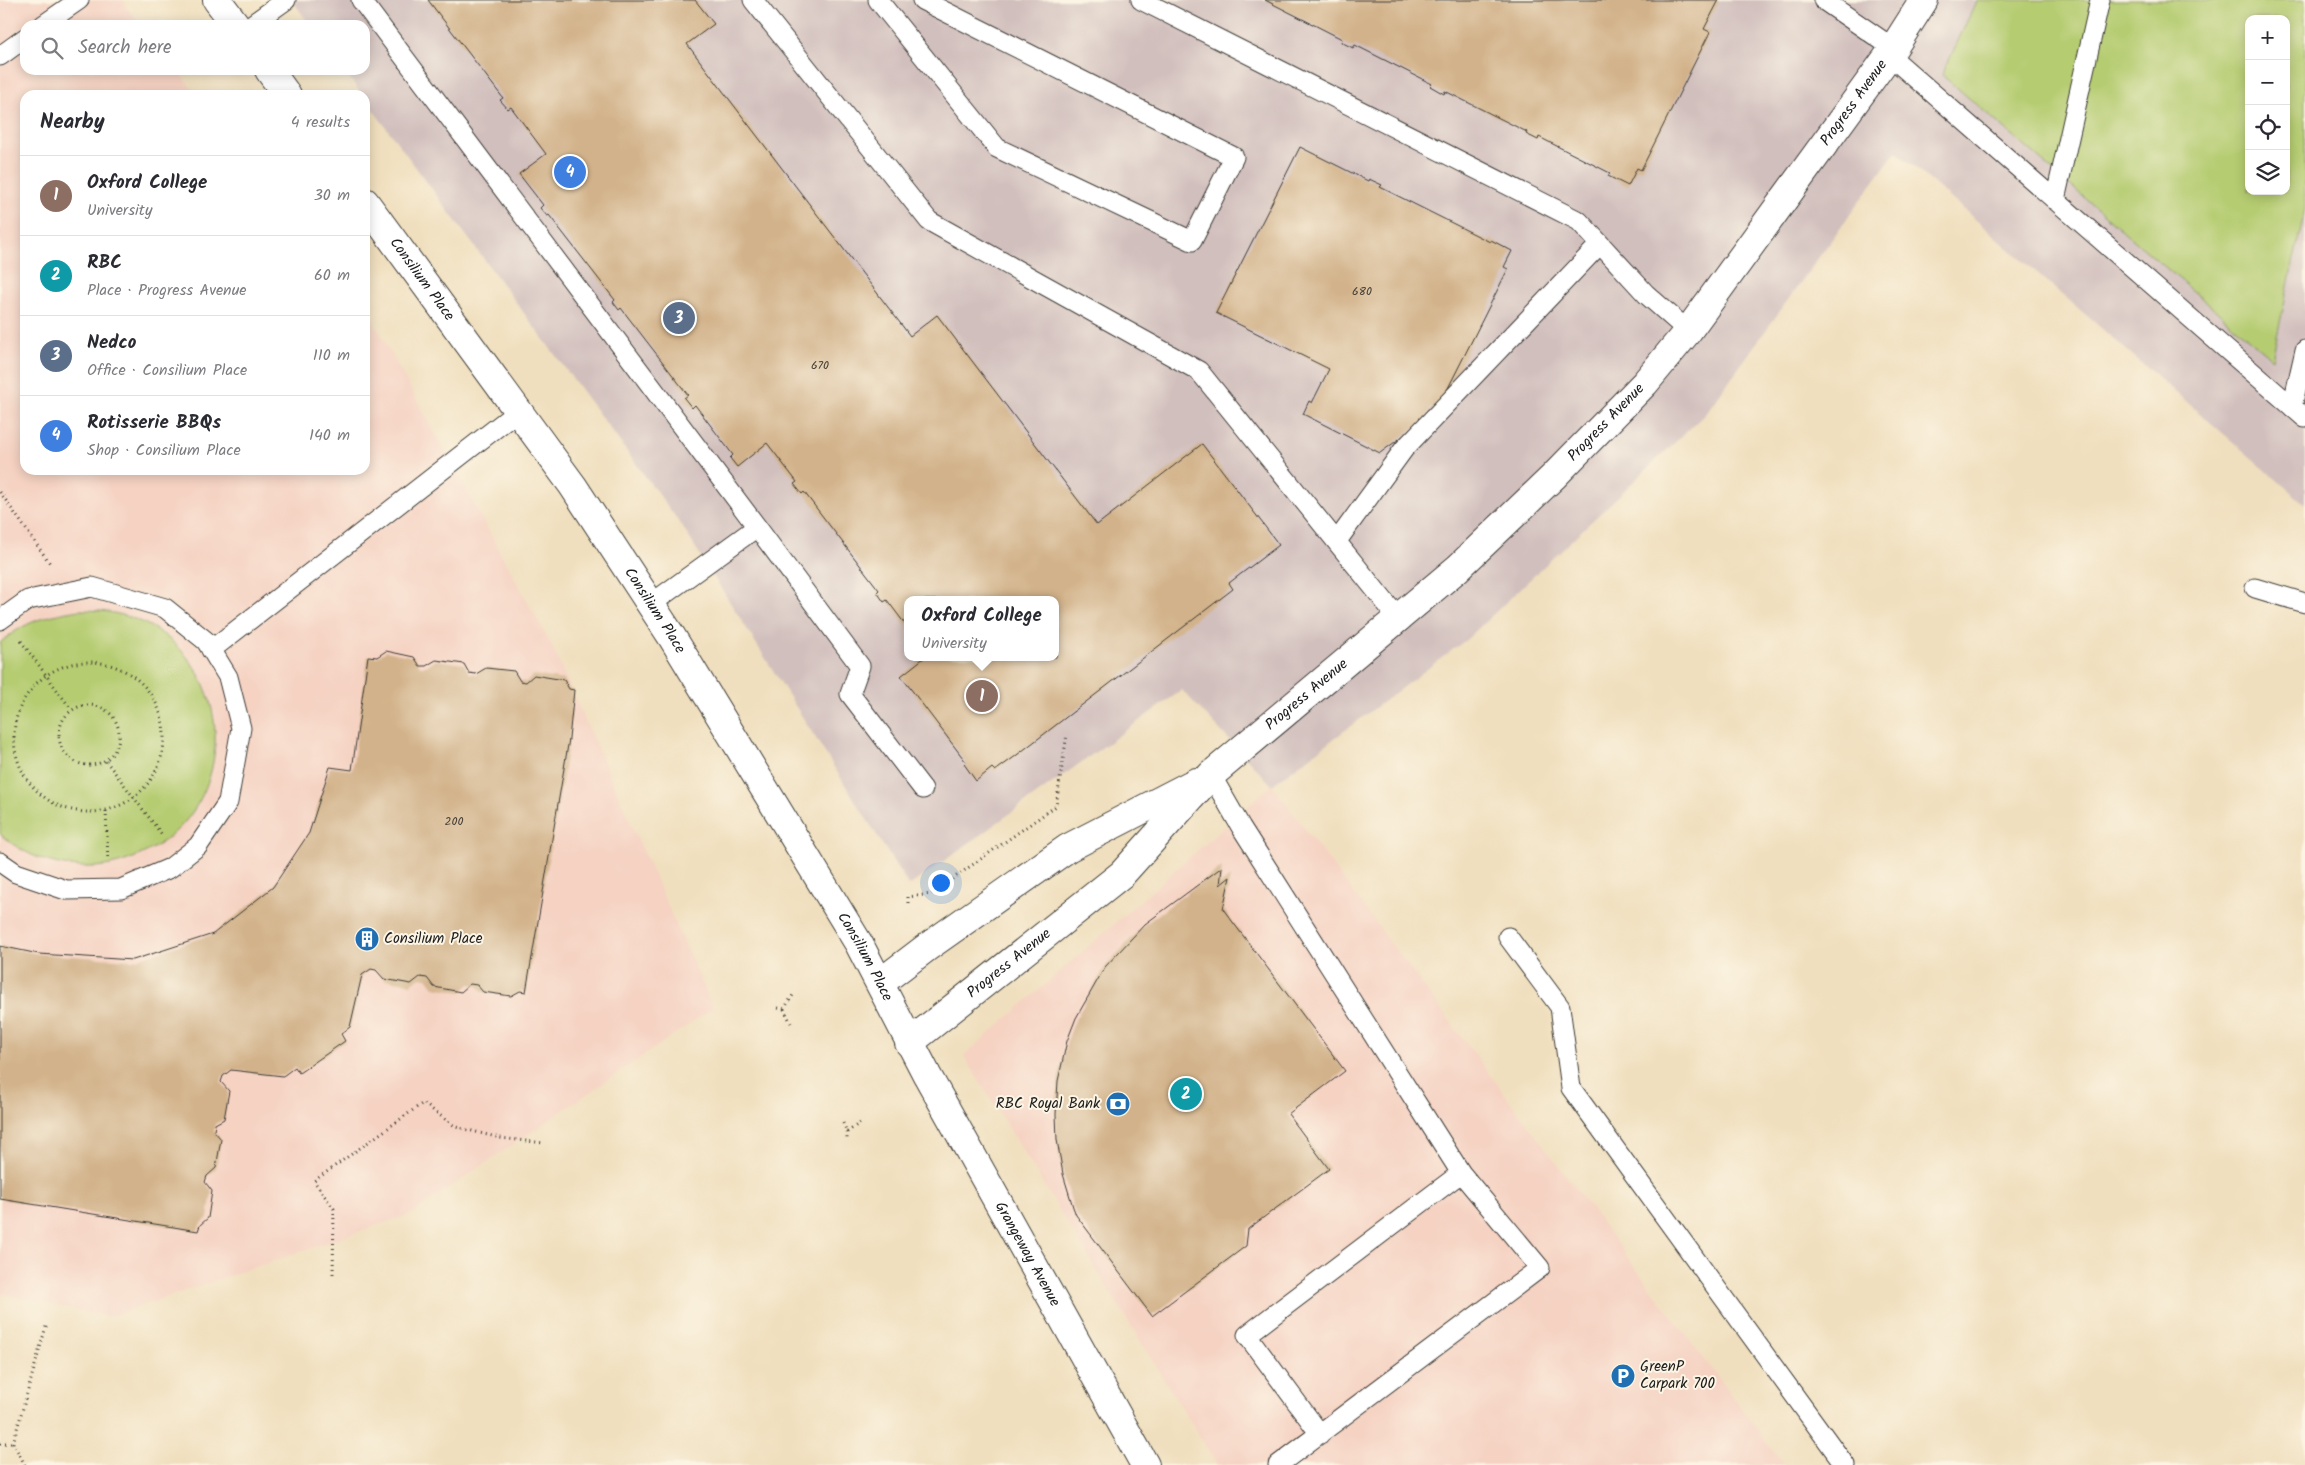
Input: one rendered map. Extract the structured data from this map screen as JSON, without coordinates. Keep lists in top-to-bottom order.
{
  "streets": {
    "main road": ["Progress Avenue", "Consilium Place", "Grangeway Avenue"]
  },
  "crossings": [
    ["Progress Avenue", "Consilium Place"],
    ["Progress Avenue", "Grangeway Avenue"],
    ["Consilium Place", "Grangeway Avenue"]
  ],
  "places": {
    "building": ["Consilium Place"],
    "bank": ["RBC Royal Bank"],
    "parking": ["GreenP Carpark 700"]
  },
  "house_numbers": ["680", "670", "200"],
  "page": {
    "map_buttons": ["+", "−"],
    "search": "Search here",
    "heading": ["Nearby", "4 results"],
    "pins": [
      "4",
      "3",
      "1",
      "2"
    ],
    "list": [
      {
        "mark": "1",
        "name": "Oxford College",
        "note": "University",
        "value": "30 m"
      },
      {
        "mark": "2",
        "name": "RBC",
        "note": "Place · Progress Avenue",
        "value": "60 m"
      },
      {
        "mark": "3",
        "name": "Nedco",
        "note": "Office · Consilium Place",
        "value": "110 m"
      },
      {
        "mark": "4",
        "name": "Rotisserie BBQs",
        "note": "Shop · Consilium Place",
        "value": "140 m"
      }
    ],
    "popup": ["Oxford College", "University"]
  }
}
